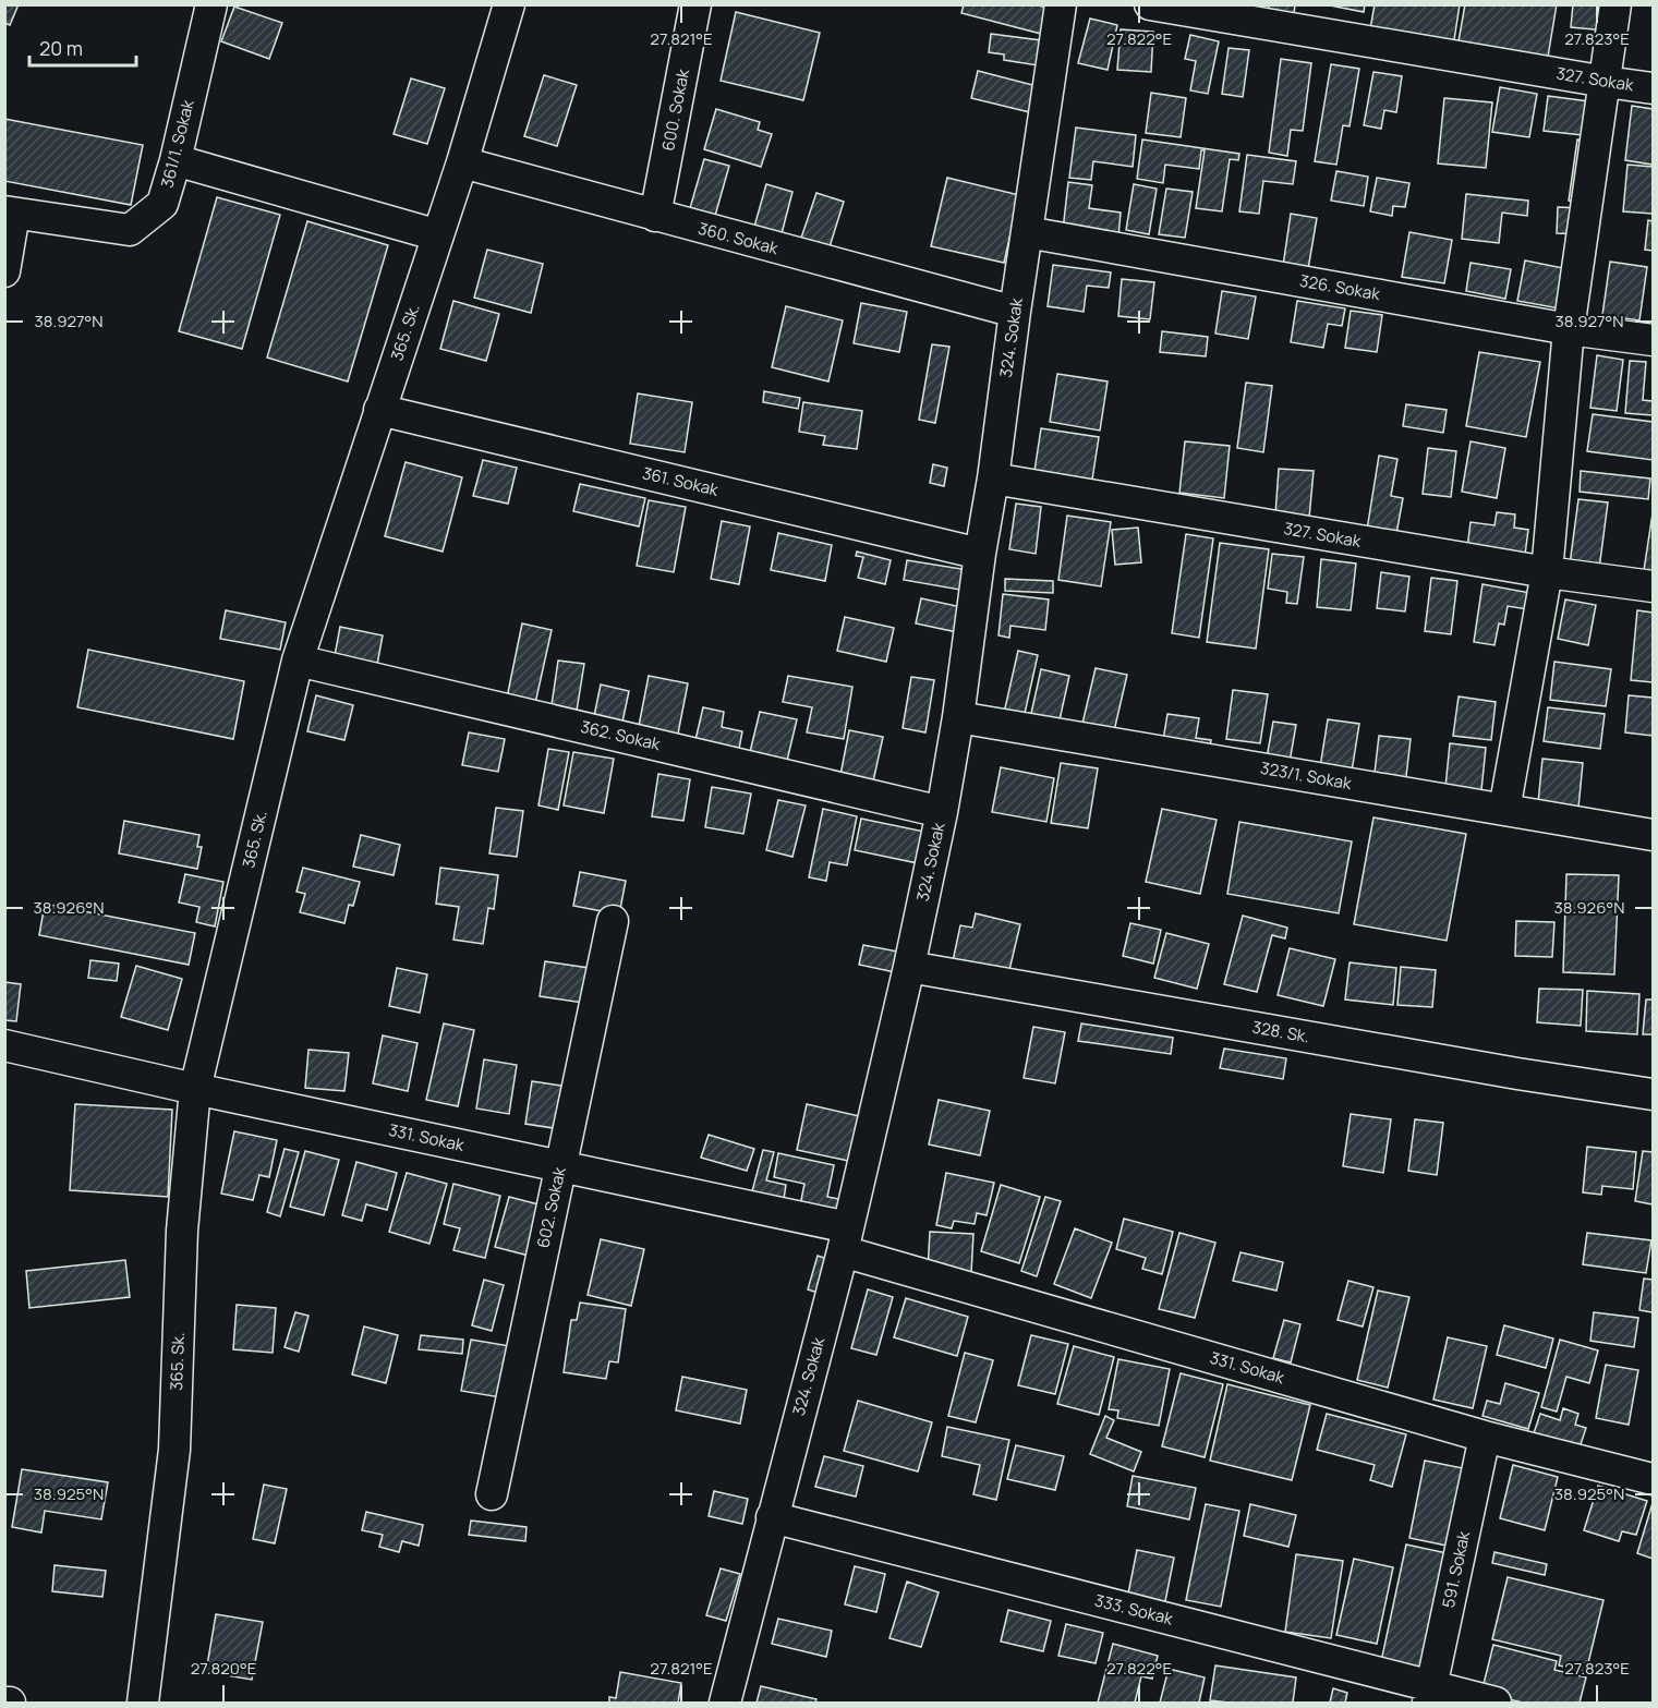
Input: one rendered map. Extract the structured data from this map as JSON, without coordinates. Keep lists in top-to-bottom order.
{
  "streets": {
    "street": [
      "327. Sokak",
      "600. Sokak",
      "361/1. Sokak",
      "360. Sokak",
      "326. Sokak",
      "365. Sk.",
      "324. Sokak",
      "361. Sokak",
      "362. Sokak",
      "323/1. Sokak",
      "328. Sk.",
      "331. Sokak",
      "602. Sokak",
      "591. Sokak",
      "333. Sokak"
    ]
  },
  "crossings": [
    ["327. Sokak", "324. Sokak"],
    ["600. Sokak", "360. Sokak"],
    ["360. Sokak", "365. Sk."],
    ["360. Sokak", "324. Sokak"],
    ["326. Sokak", "324. Sokak"],
    ["365. Sk.", "361. Sokak"],
    ["365. Sk.", "362. Sokak"],
    ["365. Sk.", "331. Sokak"],
    ["324. Sokak", "361. Sokak"],
    ["324. Sokak", "362. Sokak"],
    ["324. Sokak", "323/1. Sokak"],
    ["324. Sokak", "328. Sk."],
    ["324. Sokak", "331. Sokak"],
    ["324. Sokak", "333. Sokak"],
    ["331. Sokak", "602. Sokak"],
    ["331. Sokak", "591. Sokak"],
    ["591. Sokak", "333. Sokak"]
  ],
  "scale_bar": "20 m",
  "coordinates": [
    "27.821°E",
    "27.822°E",
    "27.823°E",
    "38.927°N",
    "38.926°N",
    "38.925°N",
    "27.820°E"
  ]
}
